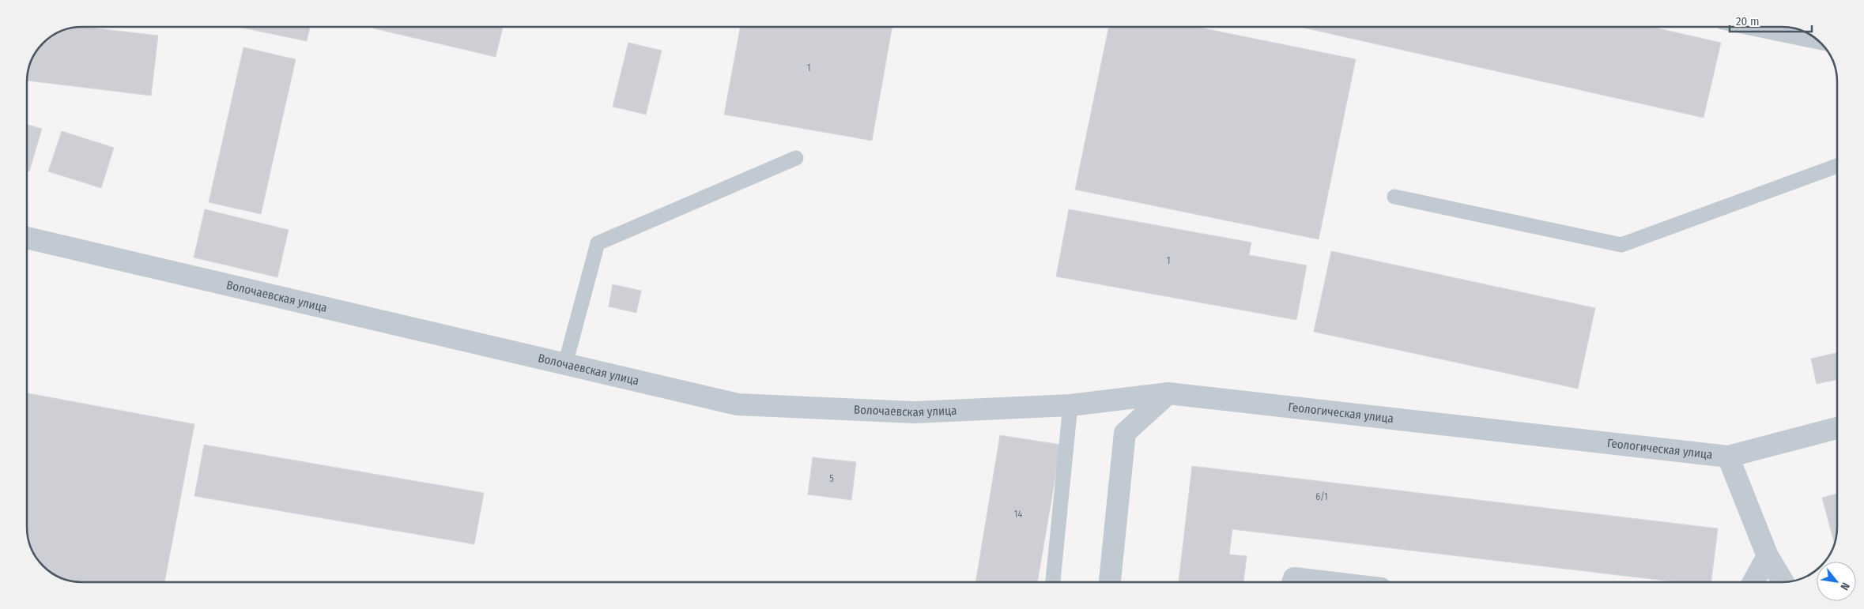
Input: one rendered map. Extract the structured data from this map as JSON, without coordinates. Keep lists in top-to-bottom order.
{
  "streets": {
    "street": ["Волочаевская улица", "Геологическая улица"]
  },
  "crossings": [
    ["Волочаевская улица", "Геологическая улица"]
  ],
  "house_numbers": [
    "1",
    "1",
    "5",
    "6/1",
    "14"
  ],
  "scale_bar": "20 m",
  "north": "bottom right"
}
